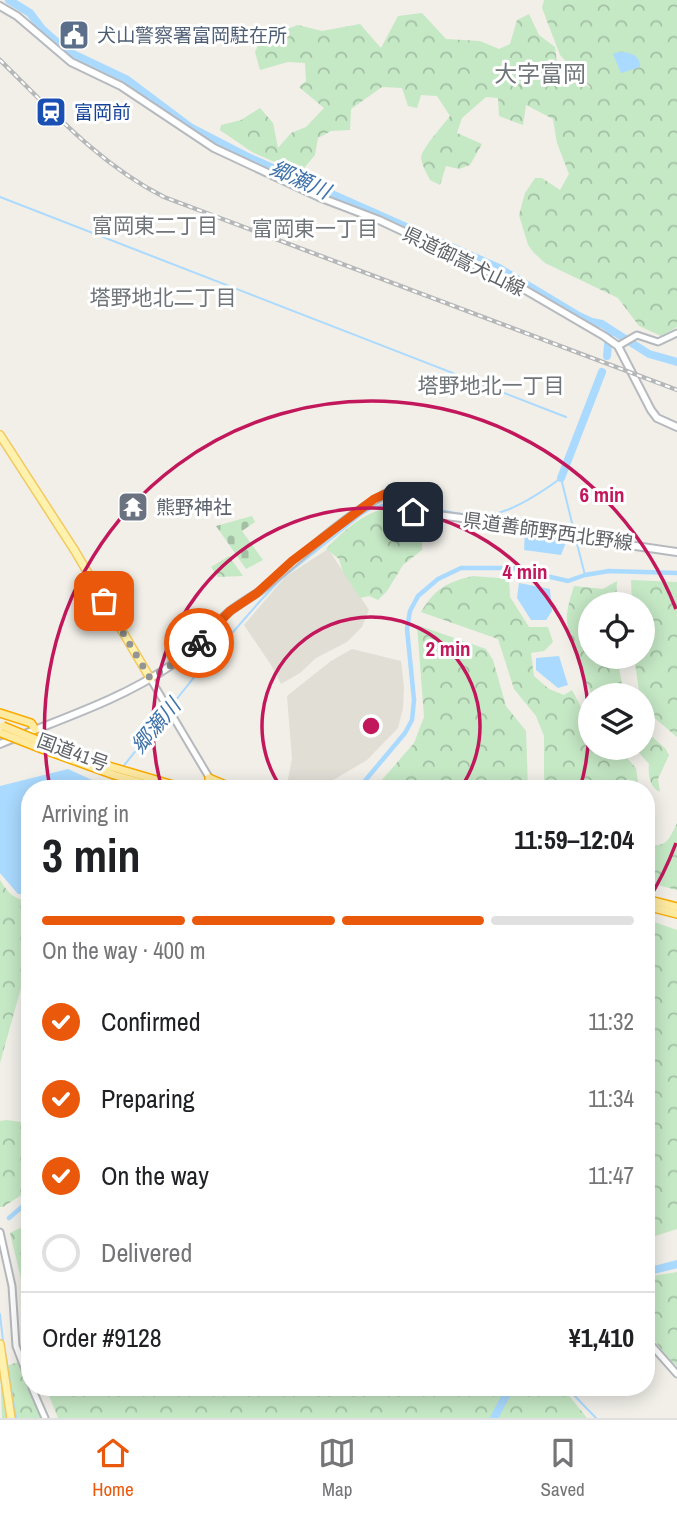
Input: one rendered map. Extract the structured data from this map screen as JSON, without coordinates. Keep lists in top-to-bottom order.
{
  "streets": {
    "highway": ["国道41号"],
    "main road": ["県道御嵩犬山線", "県道善師野西北野線"]
  },
  "districts": [
    "大字富岡",
    "富岡東二丁目",
    "富岡東一丁目",
    "塔野地北二丁目",
    "塔野地北一丁目"
  ],
  "water": ["郷瀬川"],
  "places": {
    "public building": ["犬山警察署富岡駐在所"],
    "station": ["富岡前"],
    "temple": ["熊野神社"]
  },
  "page": {
    "heading": ["3 min", "Arriving in", "11:59–12:04"],
    "panel": ["Order #9128", "¥1,410"],
    "bar": "On the way · 400 m",
    "list": [
      ["Confirmed", "11:32"],
      ["Preparing", "11:34"],
      ["On the way", "11:47"],
      "Delivered"
    ],
    "tabs": ["Home", "Map", "Saved"]
  },
  "rings": ["6 min", "4 min", "2 min"]
}
